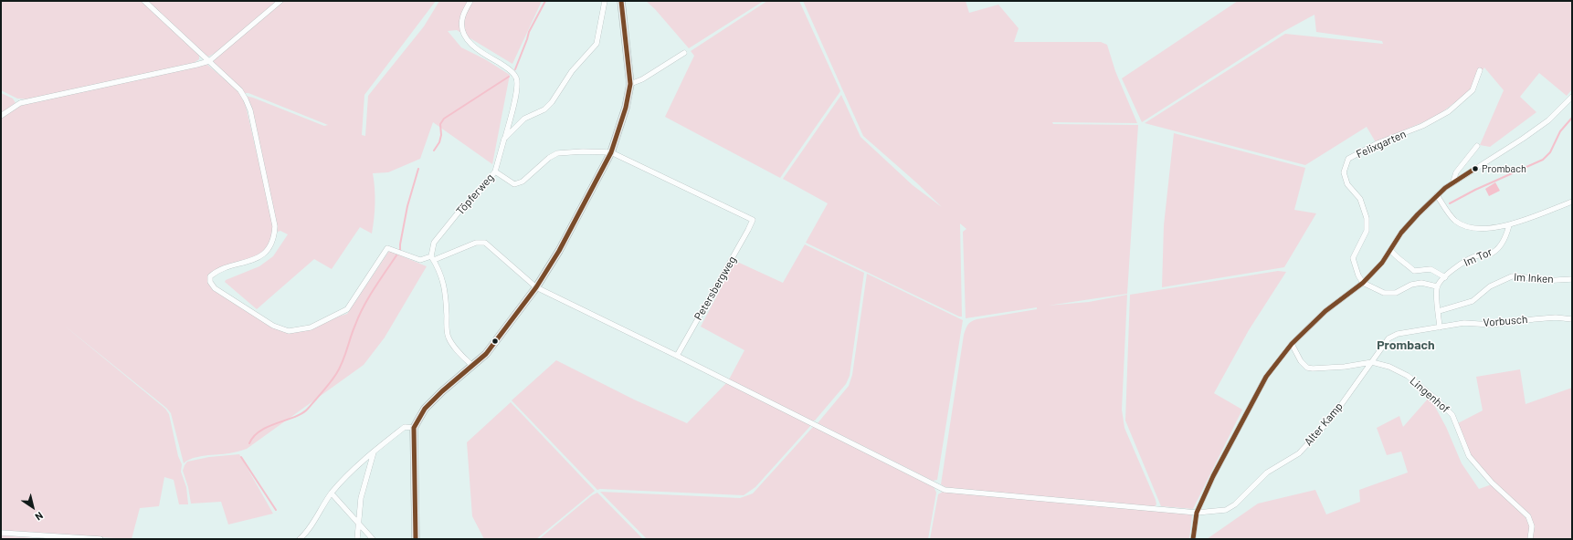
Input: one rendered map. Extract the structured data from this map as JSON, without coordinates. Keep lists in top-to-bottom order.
{
  "streets": {
    "street": [
      "Felixgarten",
      "Töpferweg",
      "Im Tor",
      "Im Inken",
      "Petersbergweg",
      "Vorbusch",
      "Lingenhof",
      "Alter Kamp"
    ]
  },
  "crossings": [
    ["Petersbergweg", "Alter Kamp"],
    ["Vorbusch", "Alter Kamp"],
    ["Lingenhof", "Alter Kamp"]
  ],
  "districts": ["Prombach"],
  "places": ["Prombach"],
  "north": "bottom right"
}
